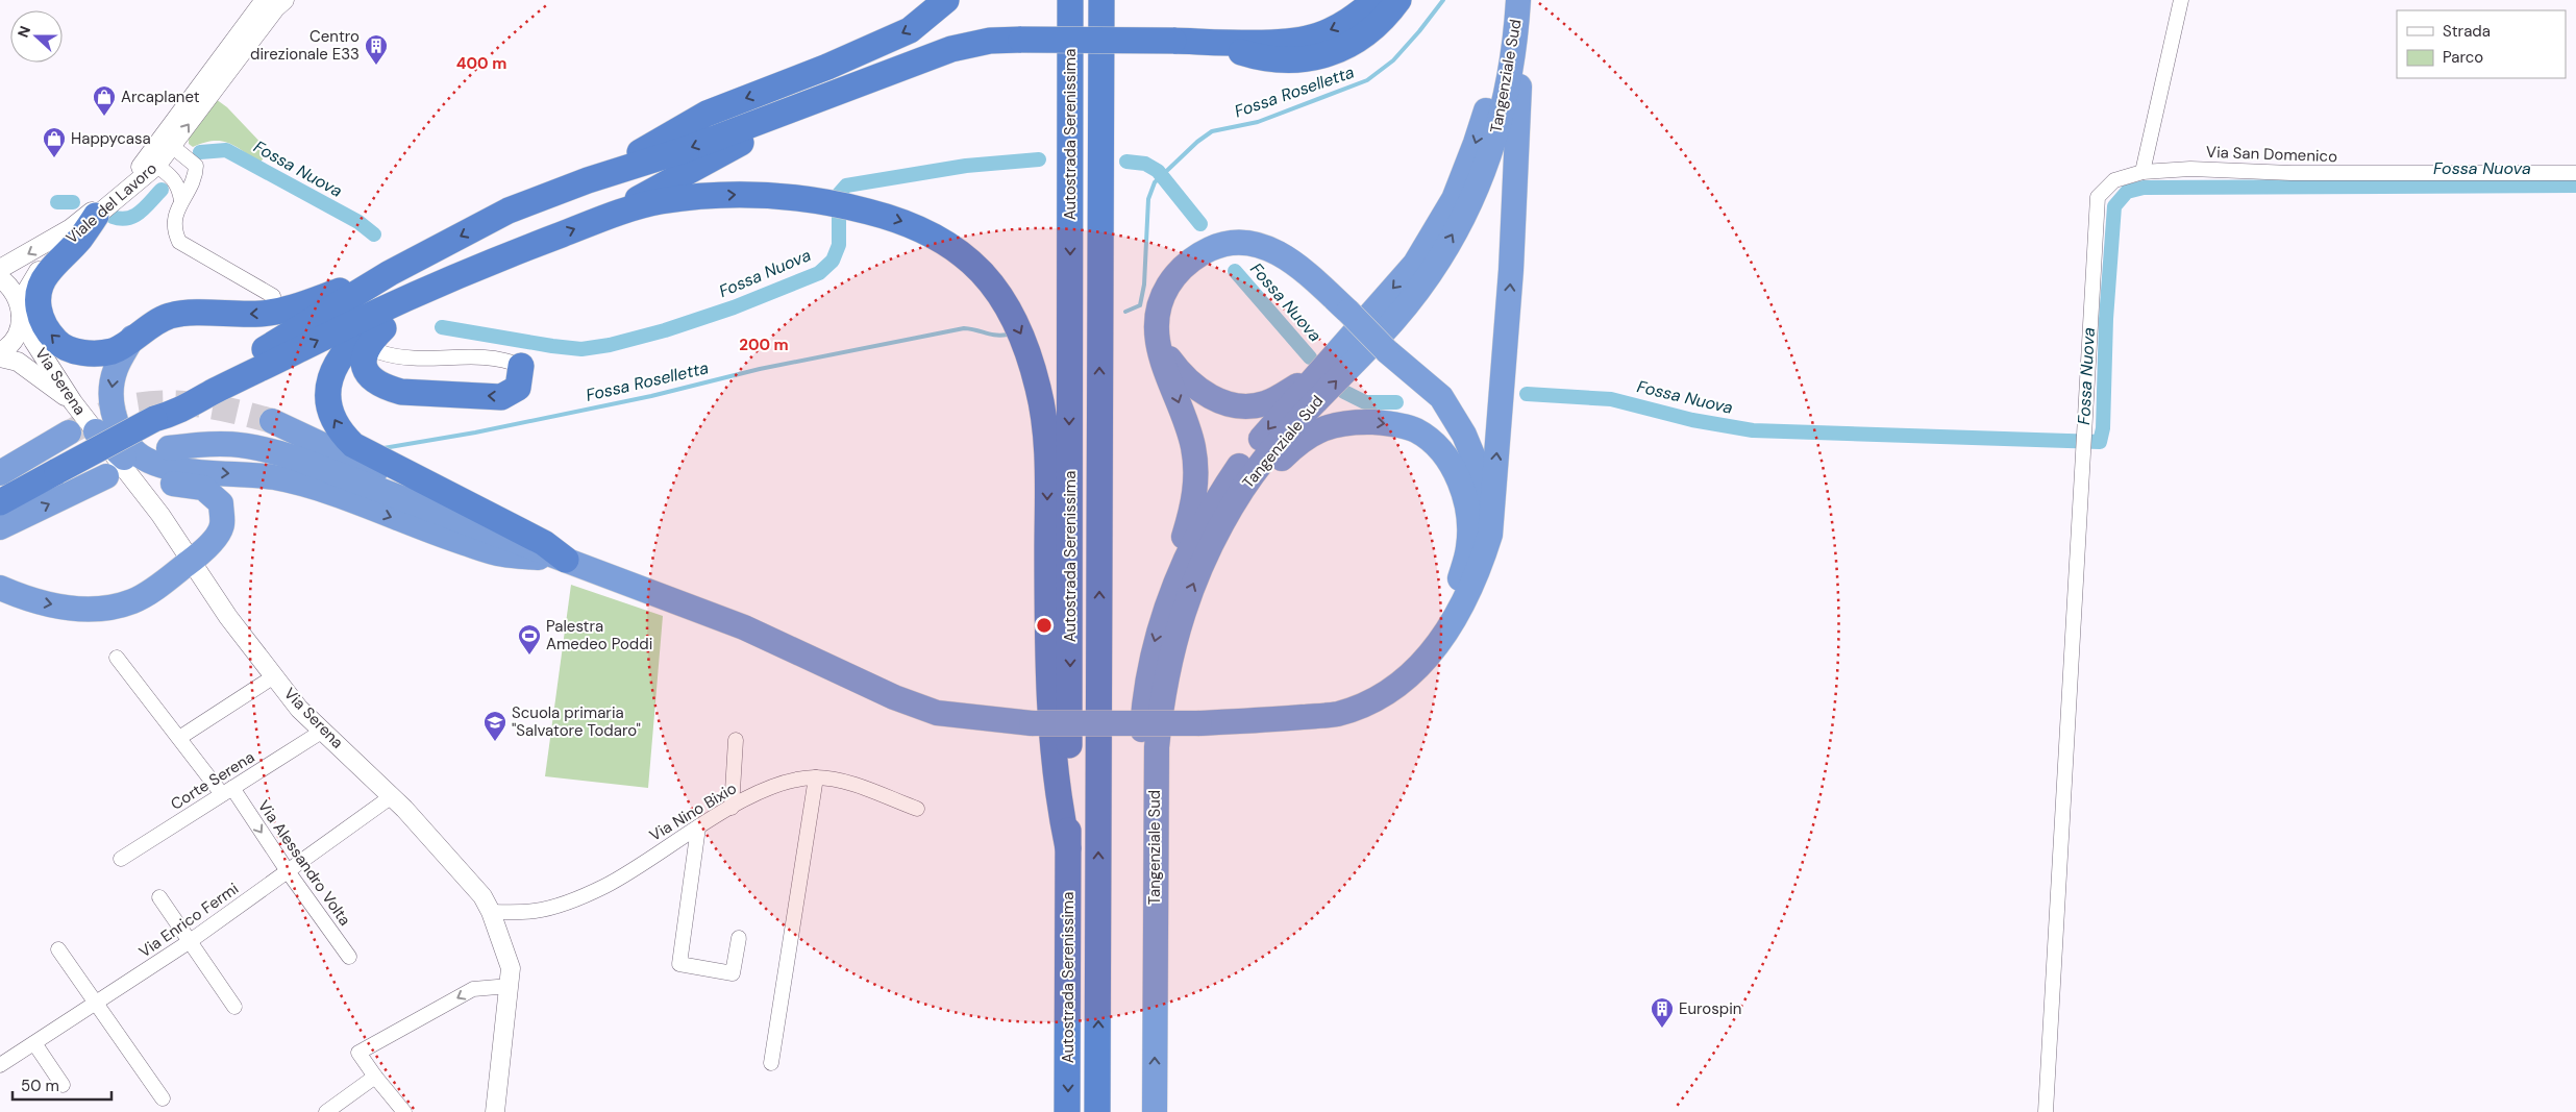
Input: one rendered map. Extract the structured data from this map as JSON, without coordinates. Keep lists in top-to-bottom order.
{
  "streets": {
    "highway": ["Tangenziale Sud", "Autostrada Serenissima"],
    "street": [
      "Via San Domenico",
      "Viale del Lavoro",
      "Via Serena",
      "Corte Serena",
      "Via Nino Bixio",
      "Via Alessandro Volta",
      "Via Enrico Fermi"
    ]
  },
  "crossings": [
    ["Viale del Lavoro", "Via Serena"],
    ["Via Serena", "Corte Serena"],
    ["Via Serena", "Via Nino Bixio"],
    ["Via Serena", "Via Enrico Fermi"],
    ["Corte Serena", "Via Alessandro Volta"],
    ["Via Alessandro Volta", "Via Enrico Fermi"]
  ],
  "water": ["Fossa Roselletta", "Fossa Nuova"],
  "places": {
    "building": ["Centro direzionale E33", "Eurospin"],
    "shop": ["Arcaplanet", "Happycasa"],
    "sports": ["Palestra Amedeo Poddi"],
    "school or university": ["Scuola primaria \"Salvatore Todaro\""]
  },
  "legend": ["Strada", "Parco"],
  "scale_bar": "50 m",
  "north": "left",
  "rings": ["400 m", "200 m"]
}
